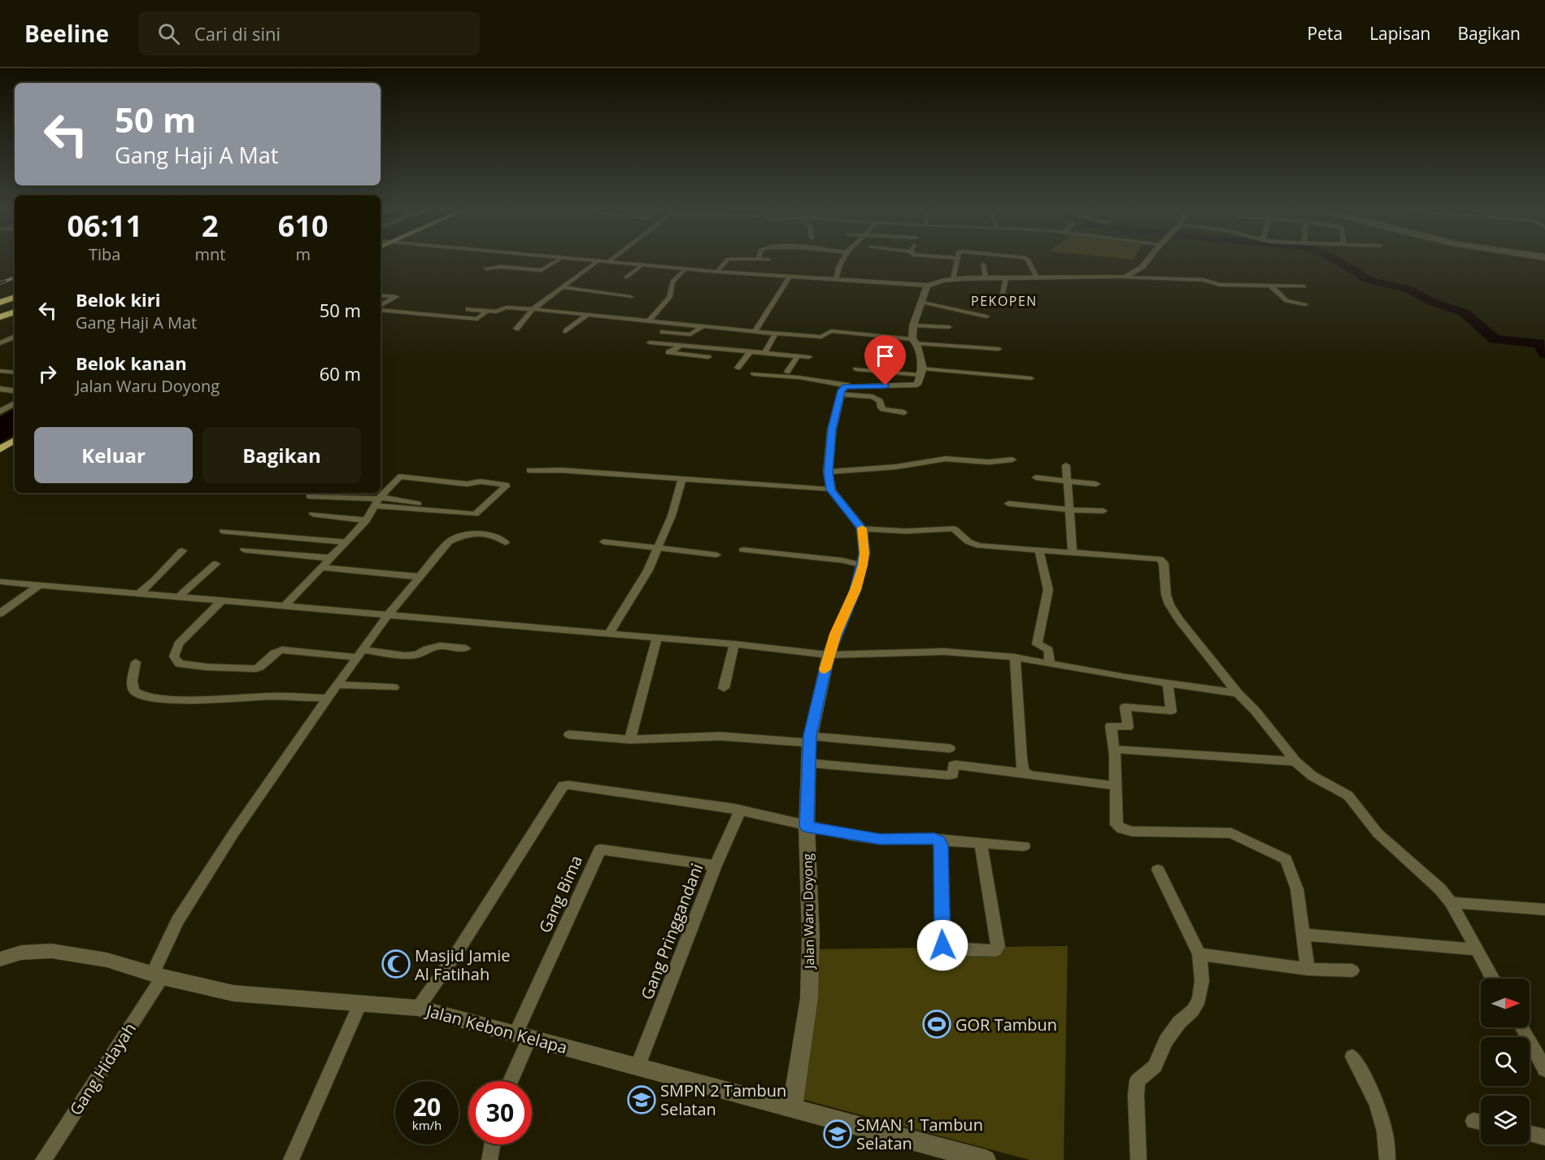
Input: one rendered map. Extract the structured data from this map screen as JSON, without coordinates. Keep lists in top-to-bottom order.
{
  "streets": {
    "street": [
      "Gang Bima",
      "Jalan Waru Doyong",
      "Gang Pringgandani",
      "Jalan Kebon Kelapa",
      "Gang Hidayah"
    ]
  },
  "crossings": [
    ["Gang Bima", "Gang Pringgandani"],
    ["Gang Bima", "Jalan Kebon Kelapa"],
    ["Jalan Waru Doyong", "Jalan Kebon Kelapa"],
    ["Gang Pringgandani", "Jalan Kebon Kelapa"],
    ["Jalan Kebon Kelapa", "Gang Hidayah"]
  ],
  "districts": ["PEKOPEN"],
  "places": {
    "mosque": ["Masjid Jamie Al Fatihah"],
    "sports": ["GOR Tambun"],
    "school or university": ["SMPN 2 Tambun Selatan", "SMAN 1 Tambun Selatan"]
  },
  "north": "right",
  "page": {
    "header": "Beeline",
    "search": "Cari di sini",
    "nav": ["Peta", "Lapisan", "Bagikan"],
    "turn": ["50 m", "Gang Haji A Mat"],
    "eta": [
      "06:11",
      "Tiba",
      "2",
      "mnt",
      "610",
      "m"
    ],
    "list": [
      {
        "name": "Belok kiri",
        "note": "Gang Haji A Mat",
        "value": "50 m"
      },
      {
        "name": "Belok kanan",
        "note": "Jalan Waru Doyong",
        "value": "60 m"
      }
    ],
    "buttons": ["Keluar", "Bagikan"],
    "speed": "20 km/h",
    "limit": "30"
  }
}
